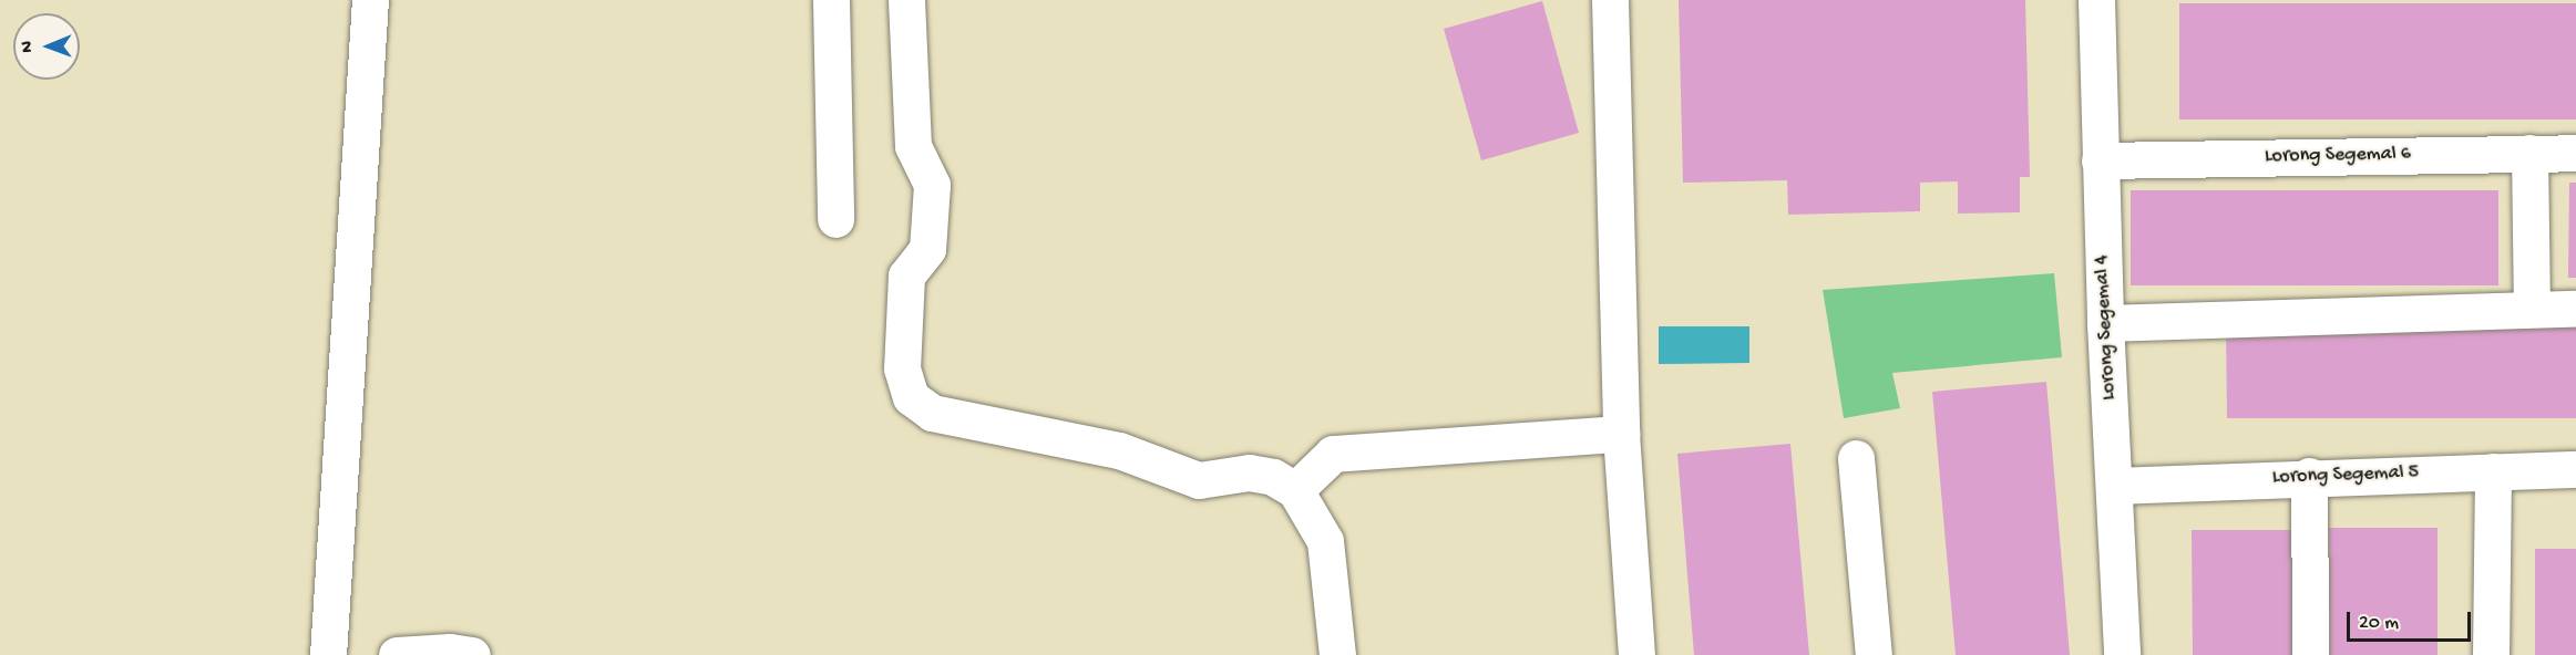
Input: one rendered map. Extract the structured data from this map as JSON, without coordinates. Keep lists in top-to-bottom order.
{
  "streets": {
    "street": ["Lorong Segemal 6", "Lorong Segemal 4", "Lorong Segemal 5"]
  },
  "crossings": [
    ["Lorong Segemal 6", "Lorong Segemal 4"],
    ["Lorong Segemal 4", "Lorong Segemal 5"]
  ],
  "scale_bar": "20 m",
  "north": "left"
}
